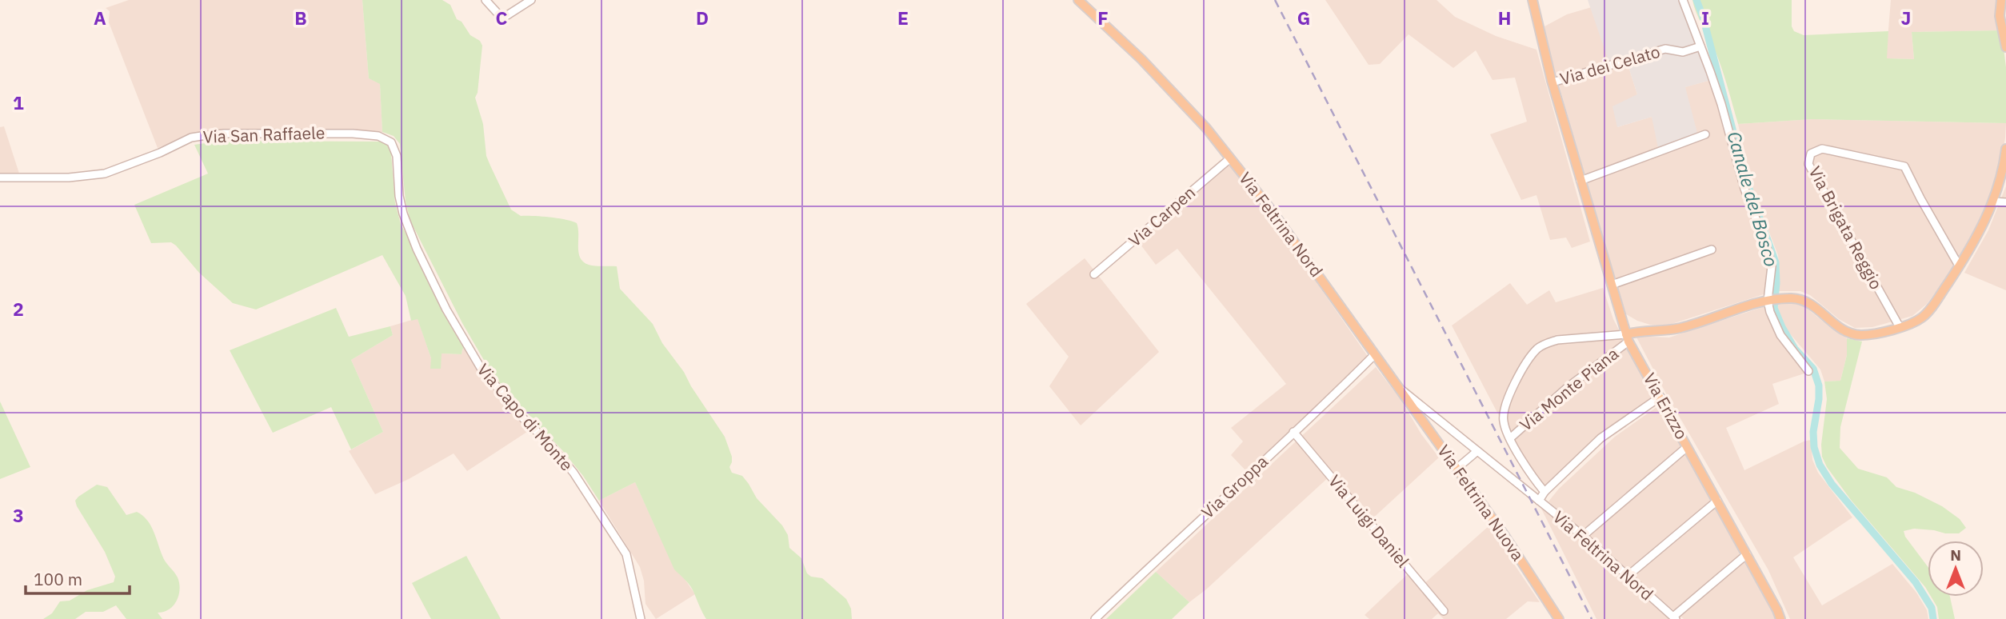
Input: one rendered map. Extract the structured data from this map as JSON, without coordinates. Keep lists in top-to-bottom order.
{
  "streets": {
    "main road": ["Via Feltrina Nord", "Via Erizzo", "Via Feltrina Nuova"],
    "street": [
      "Via dei Celato",
      "Via San Raffaele",
      "Via Carpen",
      "Via Brigata Reggio",
      "Via Monte Piana",
      "Via Capo di Monte",
      "Via Groppa",
      "Via Luigi Daniel"
    ]
  },
  "crossings": [
    ["Via dei Celato", "Via Erizzo"],
    ["Via San Raffaele", "Via Capo di Monte"],
    ["Via Carpen", "Via Feltrina Nord"],
    ["Via Feltrina Nord", "Via Groppa"],
    ["Via Feltrina Nord", "Via Feltrina Nuova"],
    ["Via Monte Piana", "Via Erizzo"],
    ["Via Groppa", "Via Luigi Daniel"]
  ],
  "water": ["Canale del Bosco"],
  "scale_bar": "100 m",
  "north": "top",
  "grid": {
    "columns": [
      "A",
      "B",
      "C",
      "D",
      "E",
      "F",
      "G",
      "H",
      "I",
      "J"
    ],
    "rows": ["1", "2", "3"]
  }
}
